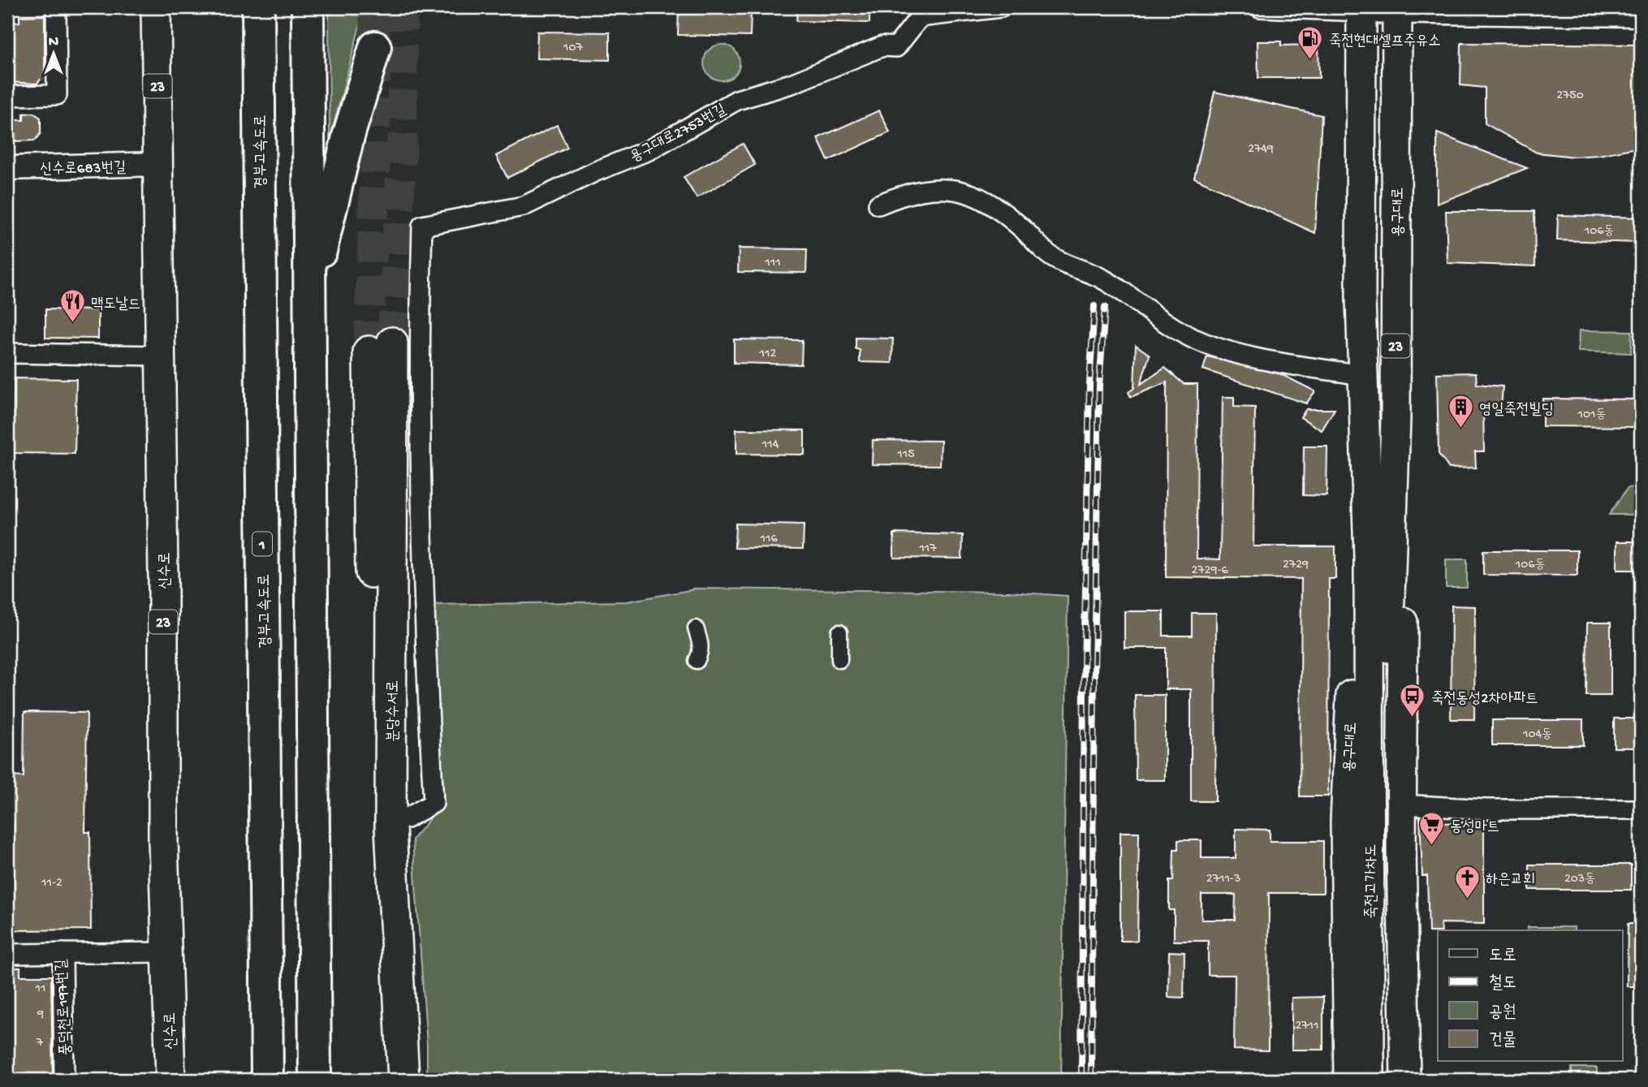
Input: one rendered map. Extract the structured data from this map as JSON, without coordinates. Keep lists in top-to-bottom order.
{
  "streets": {
    "highway": ["경부고속도로", "1", "분당수서로"],
    "main road": [
      "23",
      "용구대로",
      "신수로",
      "죽전고가차도"
    ],
    "street": ["용구대로2753번길", "신수로683번길", "풍덕천로197번길"]
  },
  "crossings": [
    ["23", "신수로683번길"],
    ["23", "신수로"],
    ["신수로683번길", "신수로"],
    ["용구대로", "죽전고가차도"]
  ],
  "places": {
    "fuel station": ["죽전현대셀프주유소"],
    "restaurant": ["맥도날드"],
    "building": ["영일죽전빌딩"],
    "bus stop": ["죽전동성2차아파트"],
    "supermarket": ["동성마트"],
    "church": ["하은교회"]
  },
  "house_numbers": [
    "107",
    "2750",
    "2749",
    "106동",
    "111",
    "112",
    "101동",
    "114",
    "115",
    "116",
    "117",
    "2729",
    "106동",
    "2729-6",
    "104동",
    "2711-3",
    "203동",
    "11-2",
    "11",
    "9",
    "2711",
    "7"
  ],
  "legend": [
    "도로",
    "철도",
    "공원",
    "건물"
  ],
  "north": "top"
}
